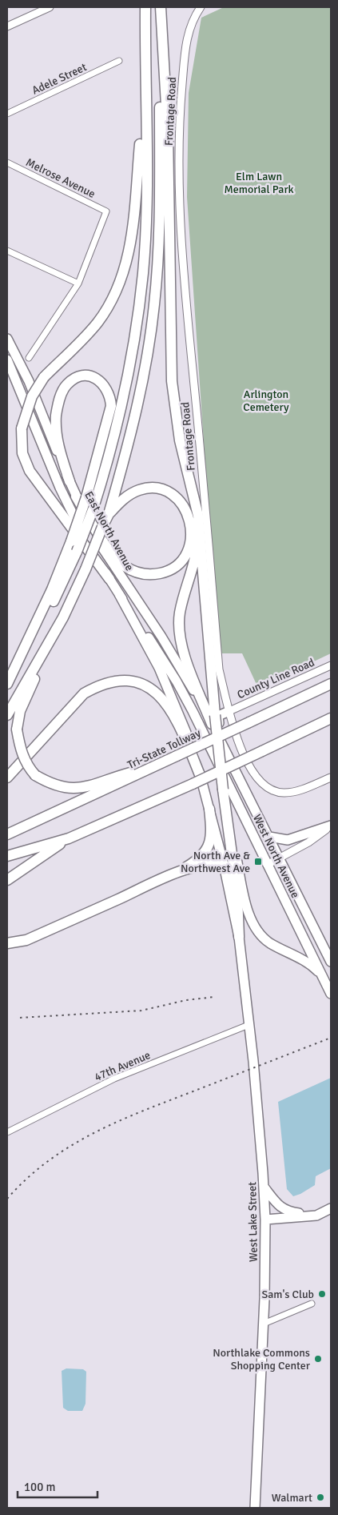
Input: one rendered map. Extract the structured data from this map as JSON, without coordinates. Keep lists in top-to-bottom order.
{
  "streets": {
    "highway": ["Tri-State Tollway"],
    "main road": ["East North Avenue", "West North Avenue", "West Lake Street"],
    "street": [
      "Adele Street",
      "Frontage Road",
      "Melrose Avenue",
      "County Line Road",
      "47th Avenue"
    ]
  },
  "crossings": [
    ["Frontage Road", "County Line Road"],
    ["East North Avenue", "West North Avenue"],
    ["West North Avenue", "West Lake Street"],
    ["47th Avenue", "West Lake Street"]
  ],
  "parks": ["Elm Lawn Memorial Park", "Arlington Cemetery"],
  "places": {
    "transit": ["North Ave & Northwest Ave"],
    "other": ["Sam's Club", "Northlake Commons Shopping Center", "Walmart"]
  },
  "scale_bar": "100 m"
}
